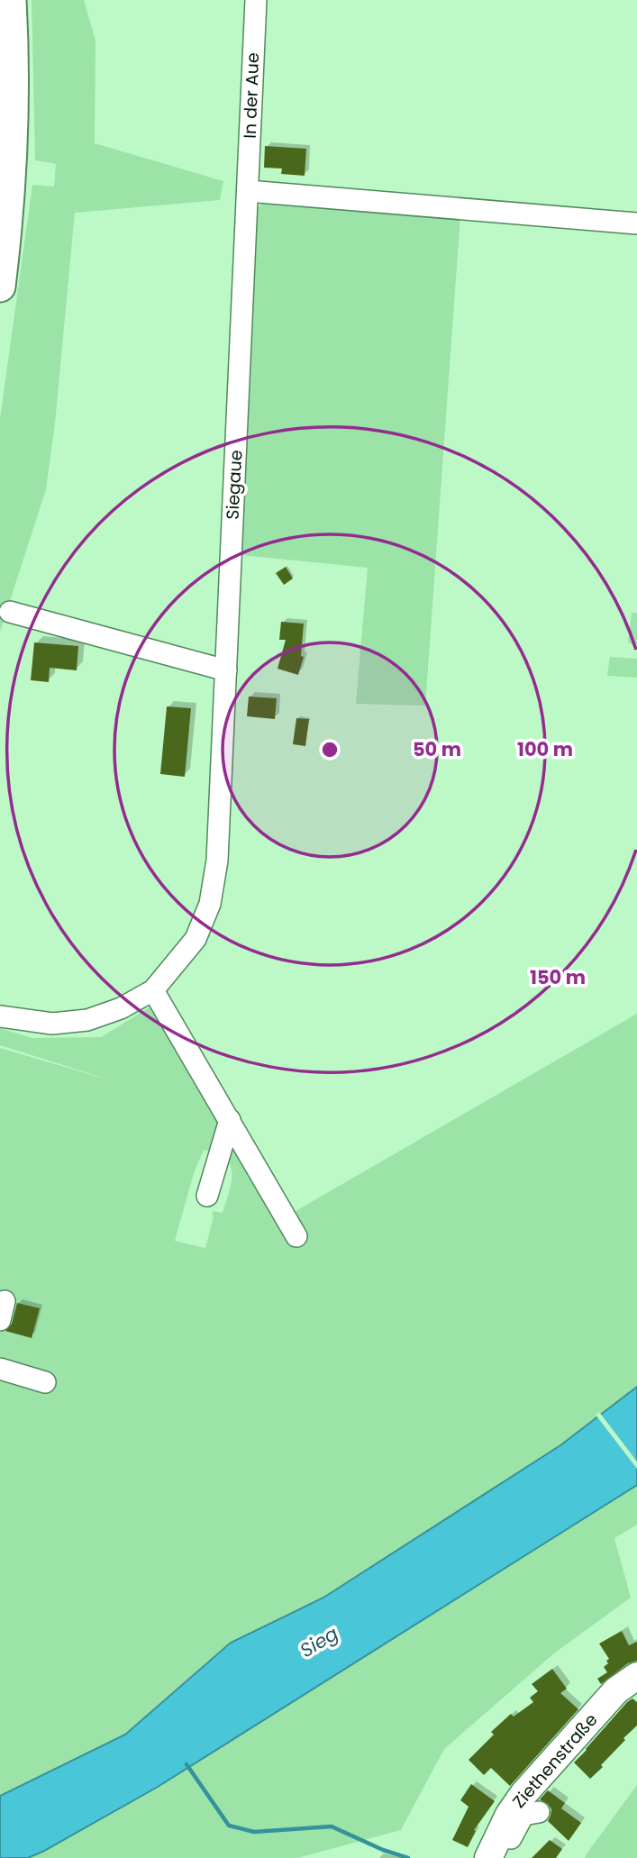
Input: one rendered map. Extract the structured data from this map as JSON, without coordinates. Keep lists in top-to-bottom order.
{
  "streets": {
    "main road": ["Ziethenstraße"],
    "street": ["In der Aue", "Siegaue"]
  },
  "crossings": [
    ["In der Aue", "Siegaue"]
  ],
  "water": ["Sieg"],
  "rings": ["50 m", "100 m", "150 m"]
}
